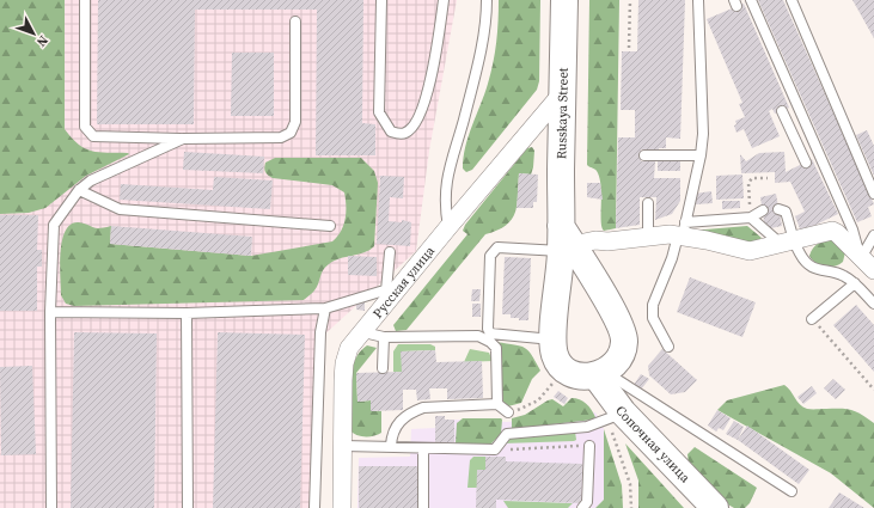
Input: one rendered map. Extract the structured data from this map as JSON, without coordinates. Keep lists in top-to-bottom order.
{
  "streets": {
    "main road": ["Russkaya Street", "Сопочная улица"],
    "street": ["Русская улица"]
  },
  "crossings": [
    ["Russkaya Street", "Русская улица"]
  ],
  "north": "bottom right"
}
